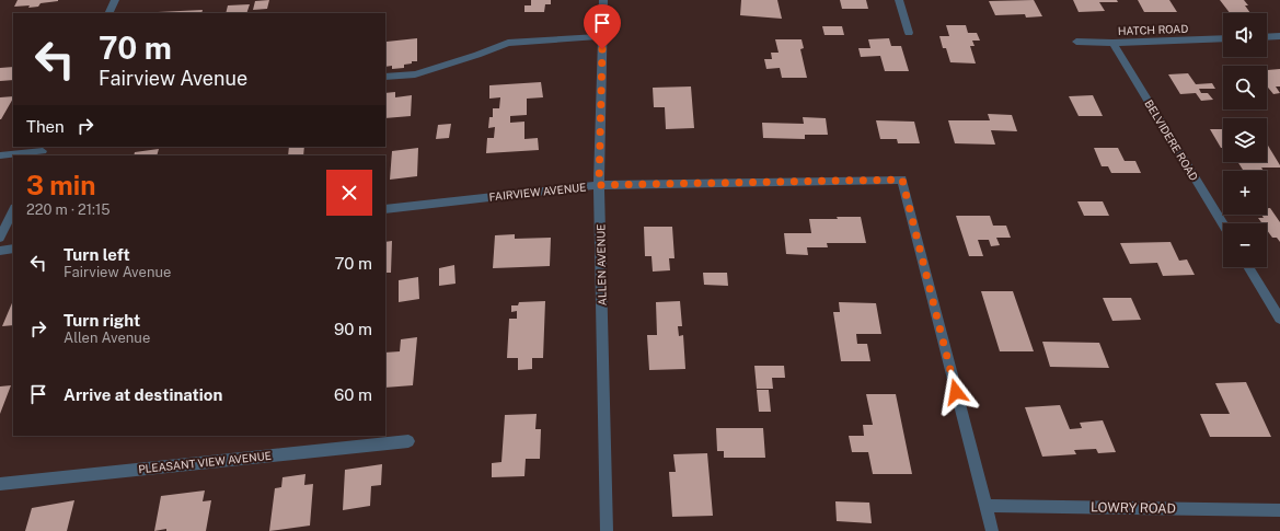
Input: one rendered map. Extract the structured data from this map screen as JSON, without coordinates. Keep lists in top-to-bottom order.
{
  "streets": {
    "street": [
      "HATCH ROAD",
      "BELVIDERE ROAD",
      "FAIRVIEW AVENUE",
      "ALLEN AVENUE",
      "PLEASANT VIEW AVENUE",
      "LOWRY ROAD"
    ]
  },
  "crossings": [
    ["HATCH ROAD", "BELVIDERE ROAD"],
    ["FAIRVIEW AVENUE", "ALLEN AVENUE"],
    ["FAIRVIEW AVENUE", "LOWRY ROAD"]
  ],
  "page": {
    "map_buttons": ["+", "−"],
    "turn": ["70 m", "Fairview Avenue"],
    "then": "Then",
    "heading": ["3 min", "220 m · 21:15"],
    "list": [
      {
        "name": "Turn left",
        "note": "Fairview Avenue",
        "value": "70 m"
      },
      {
        "name": "Turn right",
        "note": "Allen Avenue",
        "value": "90 m"
      },
      {
        "name": "Arrive at destination",
        "value": "60 m"
      }
    ]
  }
}
